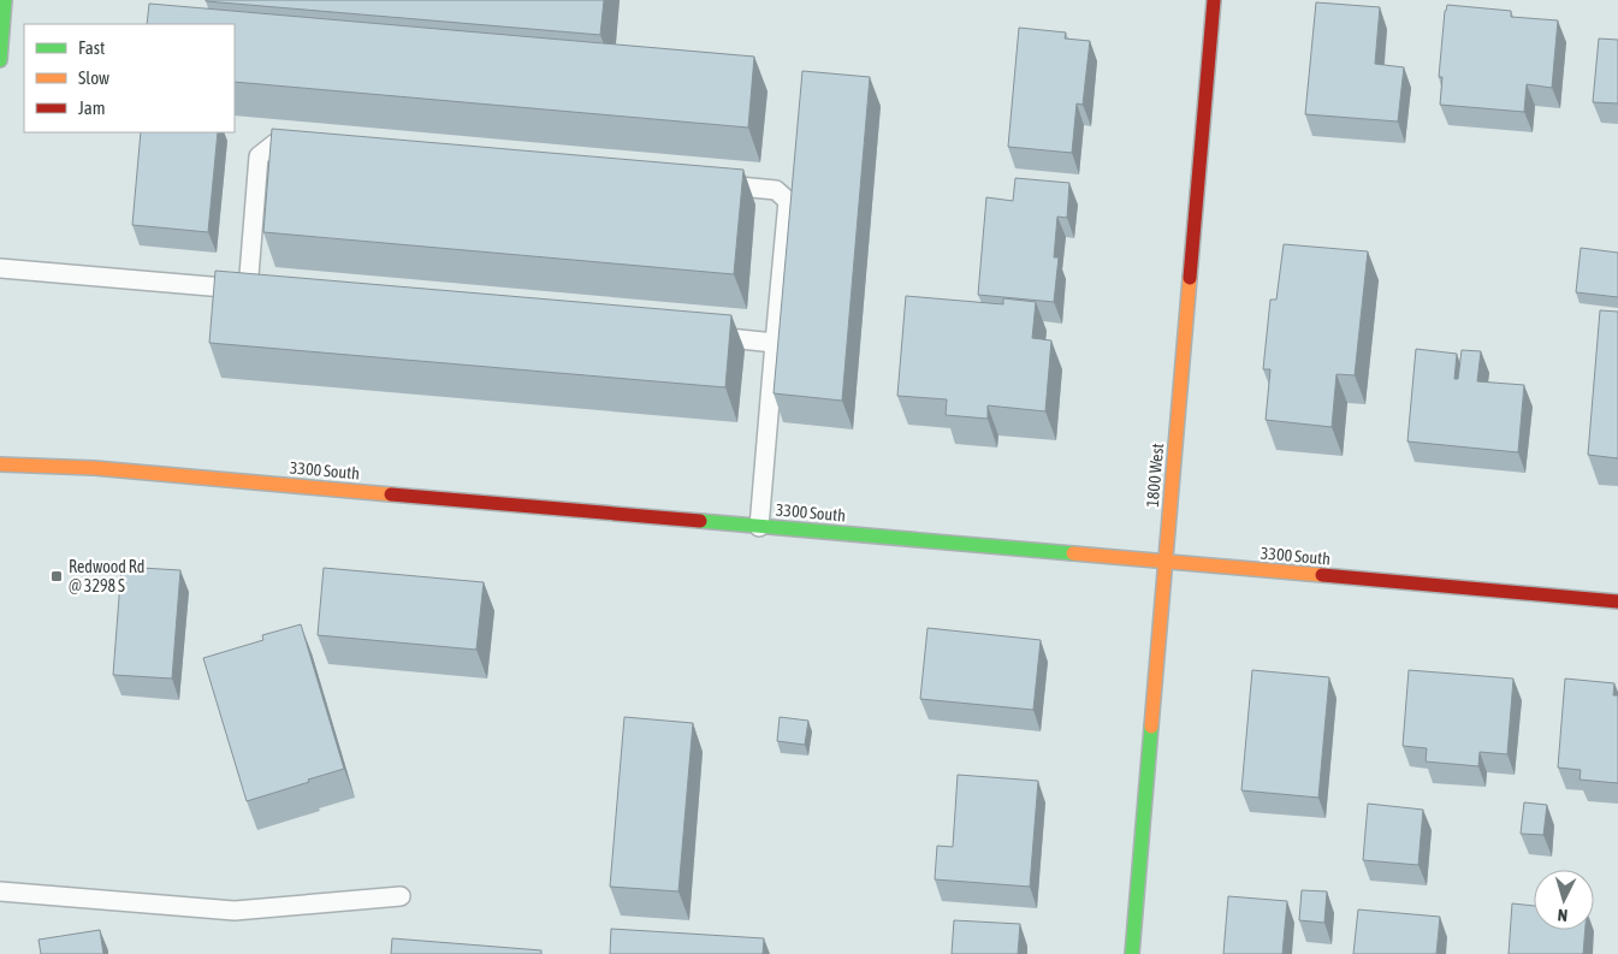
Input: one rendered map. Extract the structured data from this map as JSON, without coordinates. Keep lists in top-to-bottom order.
{
  "streets": {
    "street": ["3300 South", "1800 West"]
  },
  "crossings": [
    ["3300 South", "1800 West"]
  ],
  "places": {
    "transit": ["Redwood Rd @ 3298 S"]
  },
  "legend": ["Fast", "Slow", "Jam"],
  "north": "bottom"
}
